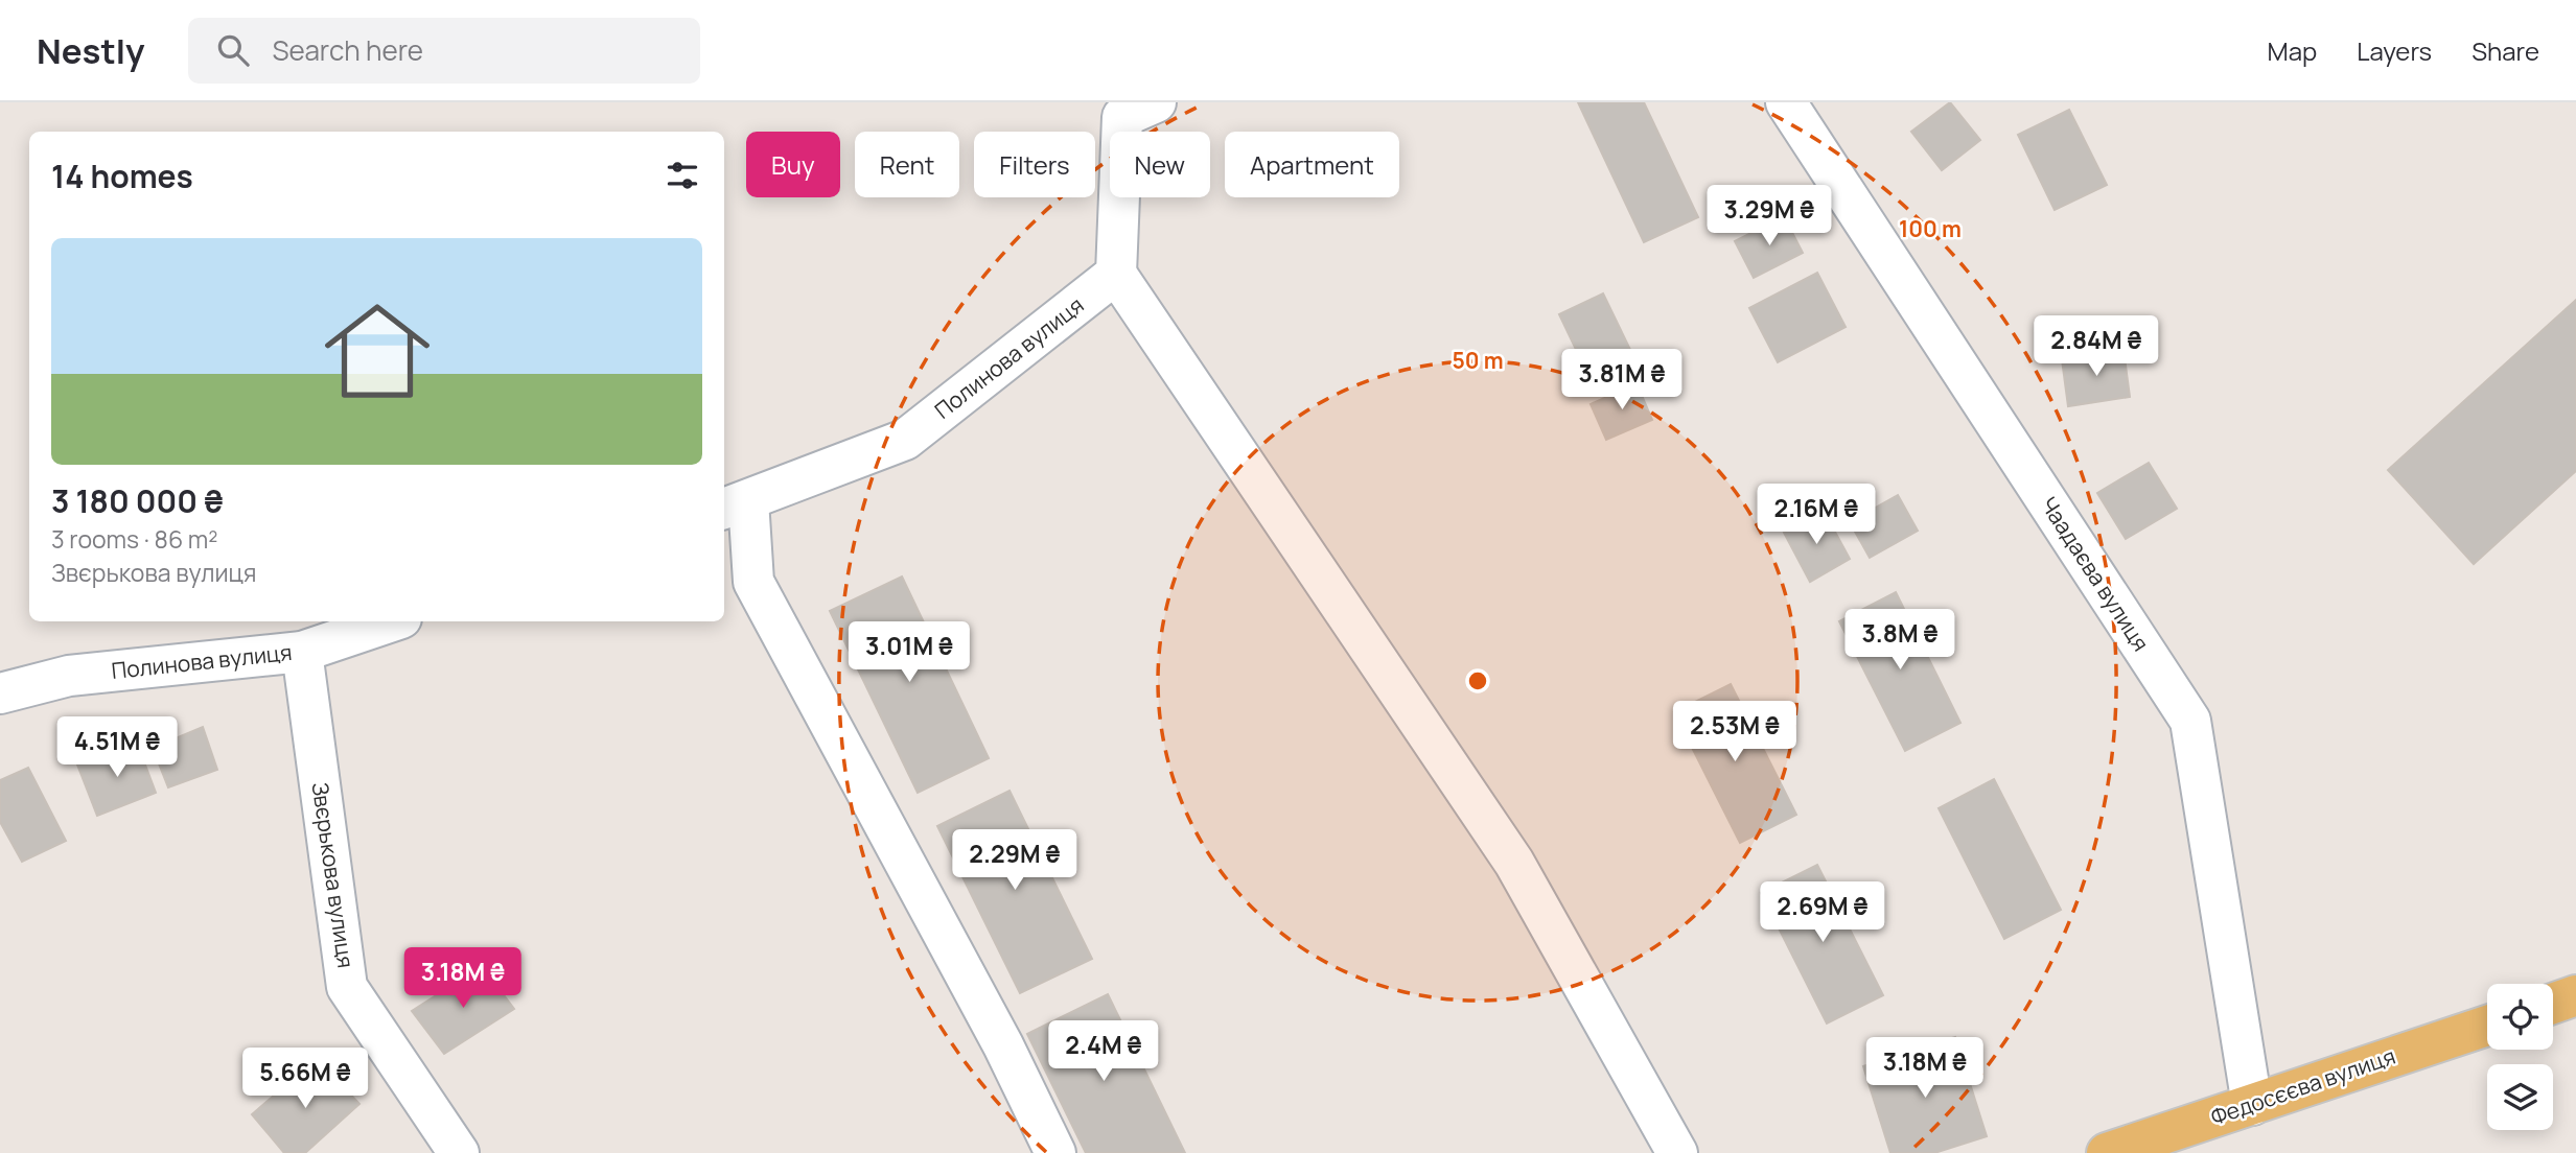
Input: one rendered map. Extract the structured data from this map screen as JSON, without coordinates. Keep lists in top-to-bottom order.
{
  "streets": {
    "main road": ["Федосєєва вулиця"],
    "street": ["Полинова вулиця", "Чаадаєва вулиця", "Звєрькова вулиця"]
  },
  "crossings": [
    ["Полинова вулиця", "Звєрькова вулиця"],
    ["Чаадаєва вулиця", "Федосєєва вулиця"]
  ],
  "page": {
    "header": "Nestly",
    "search": "Search here",
    "nav": ["Map", "Layers", "Share"],
    "chip": [
      "Buy",
      "Rent",
      "Filters",
      "New",
      "Apartment"
    ],
    "heading": "14 homes",
    "price": [
      "3.29M ₴",
      "2.84M ₴",
      "3.81M ₴",
      "2.16M ₴",
      "3.8M ₴",
      "3.01M ₴",
      "2.53M ₴",
      "4.51M ₴",
      "2.29M ₴",
      "2.69M ₴",
      "3.18M ₴",
      "2.4M ₴",
      "3.18M ₴",
      "5.66M ₴"
    ],
    "list": [
      {
        "name": "3 180 000 ₴",
        "note": "3 rooms · 86 m² · Звєрькова вулиця"
      }
    ]
  },
  "rings": ["100 m", "50 m"]
}
